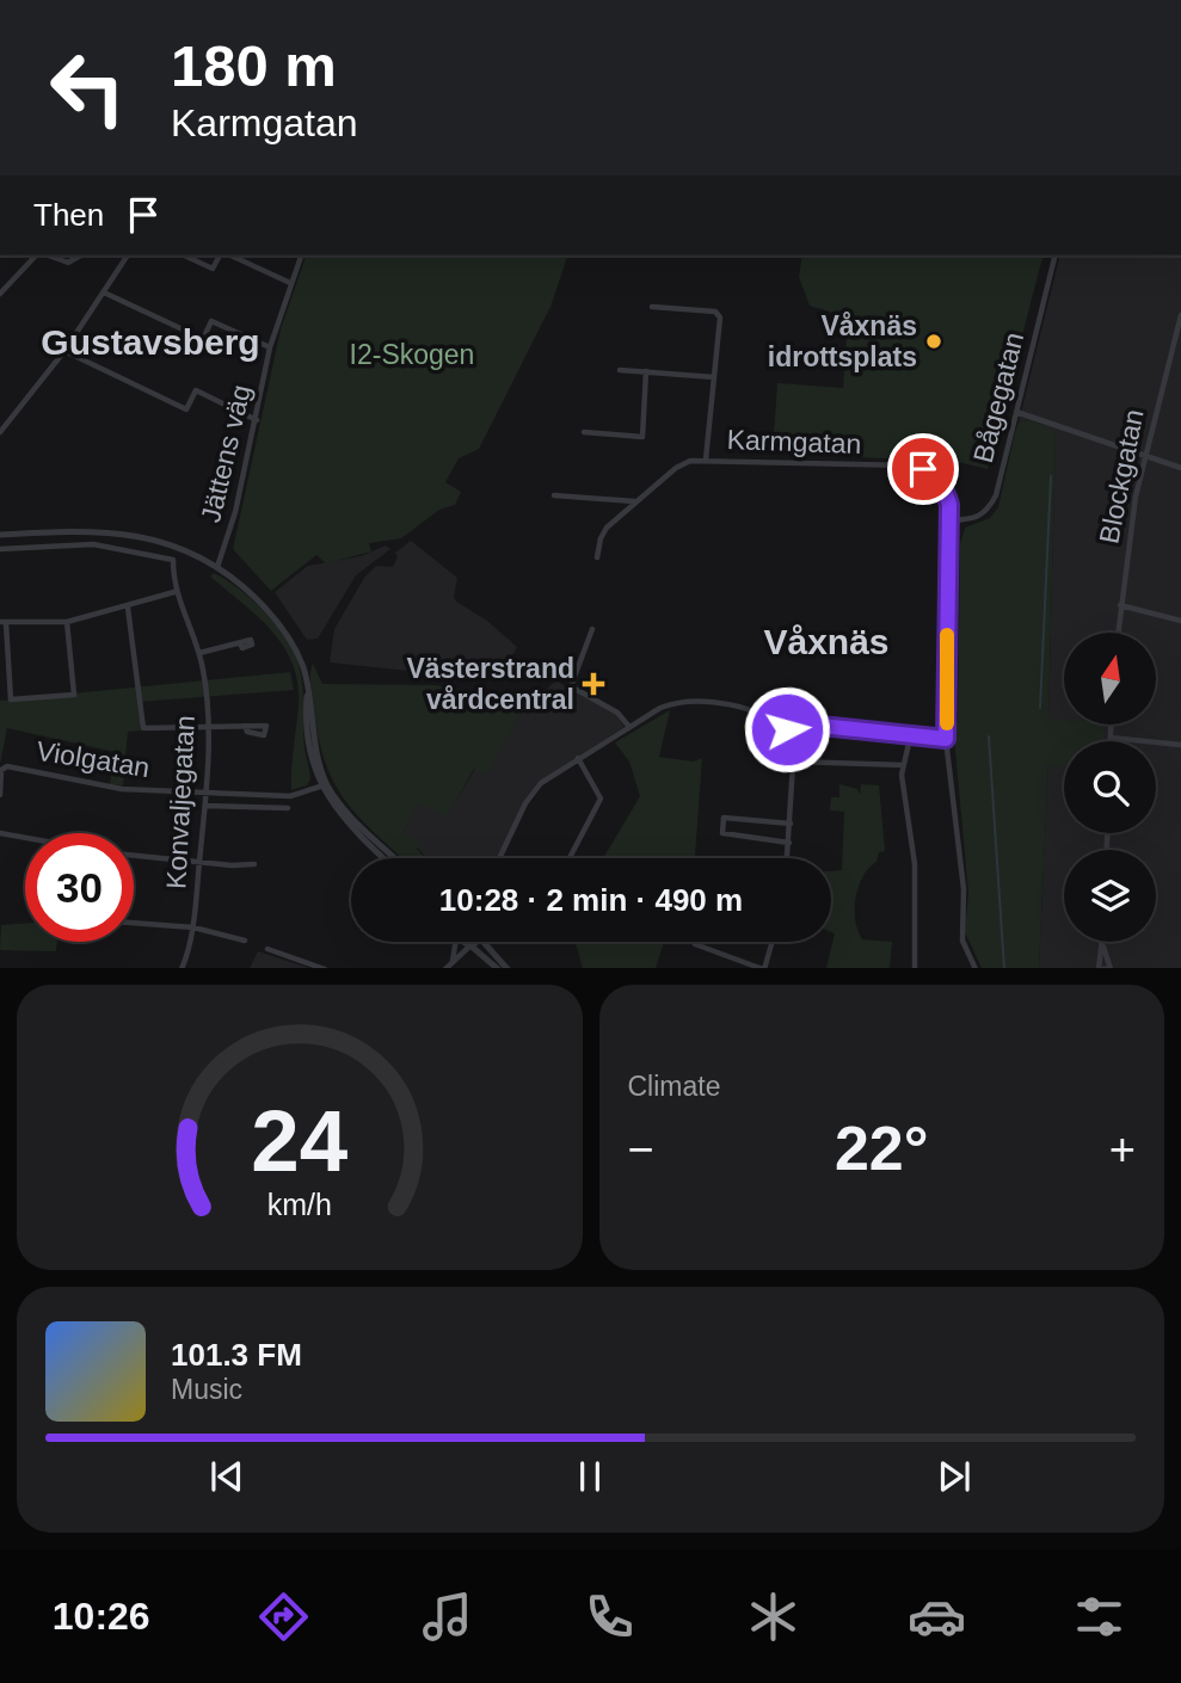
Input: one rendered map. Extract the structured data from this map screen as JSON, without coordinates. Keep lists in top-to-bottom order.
{
  "streets": {
    "street": [
      "Bågegatan",
      "Karmgatan",
      "Jättens väg",
      "Blockgatan",
      "Violgatan",
      "Konvaljegatan"
    ]
  },
  "crossings": [
    ["Bågegatan", "Karmgatan"],
    ["Violgatan", "Konvaljegatan"]
  ],
  "districts": ["Gustavsberg", "Våxnäs"],
  "parks": ["I2-Skogen"],
  "places": {
    "other": ["Våxnäs idrottsplats"],
    "health": ["Västerstrand vårdcentral"]
  },
  "north": "top",
  "page": {
    "turn": ["180 m", "Karmgatan"],
    "then": "Then",
    "limit": "30",
    "trip": "10:28 · 2 min · 490 m",
    "tile": "Climate",
    "heat": ["−", "22°", "+"],
    "song": ["101.3 FM", "Music"],
    "tabs": "10:26",
    "gauge": ["24", "km/h"]
  }
}
